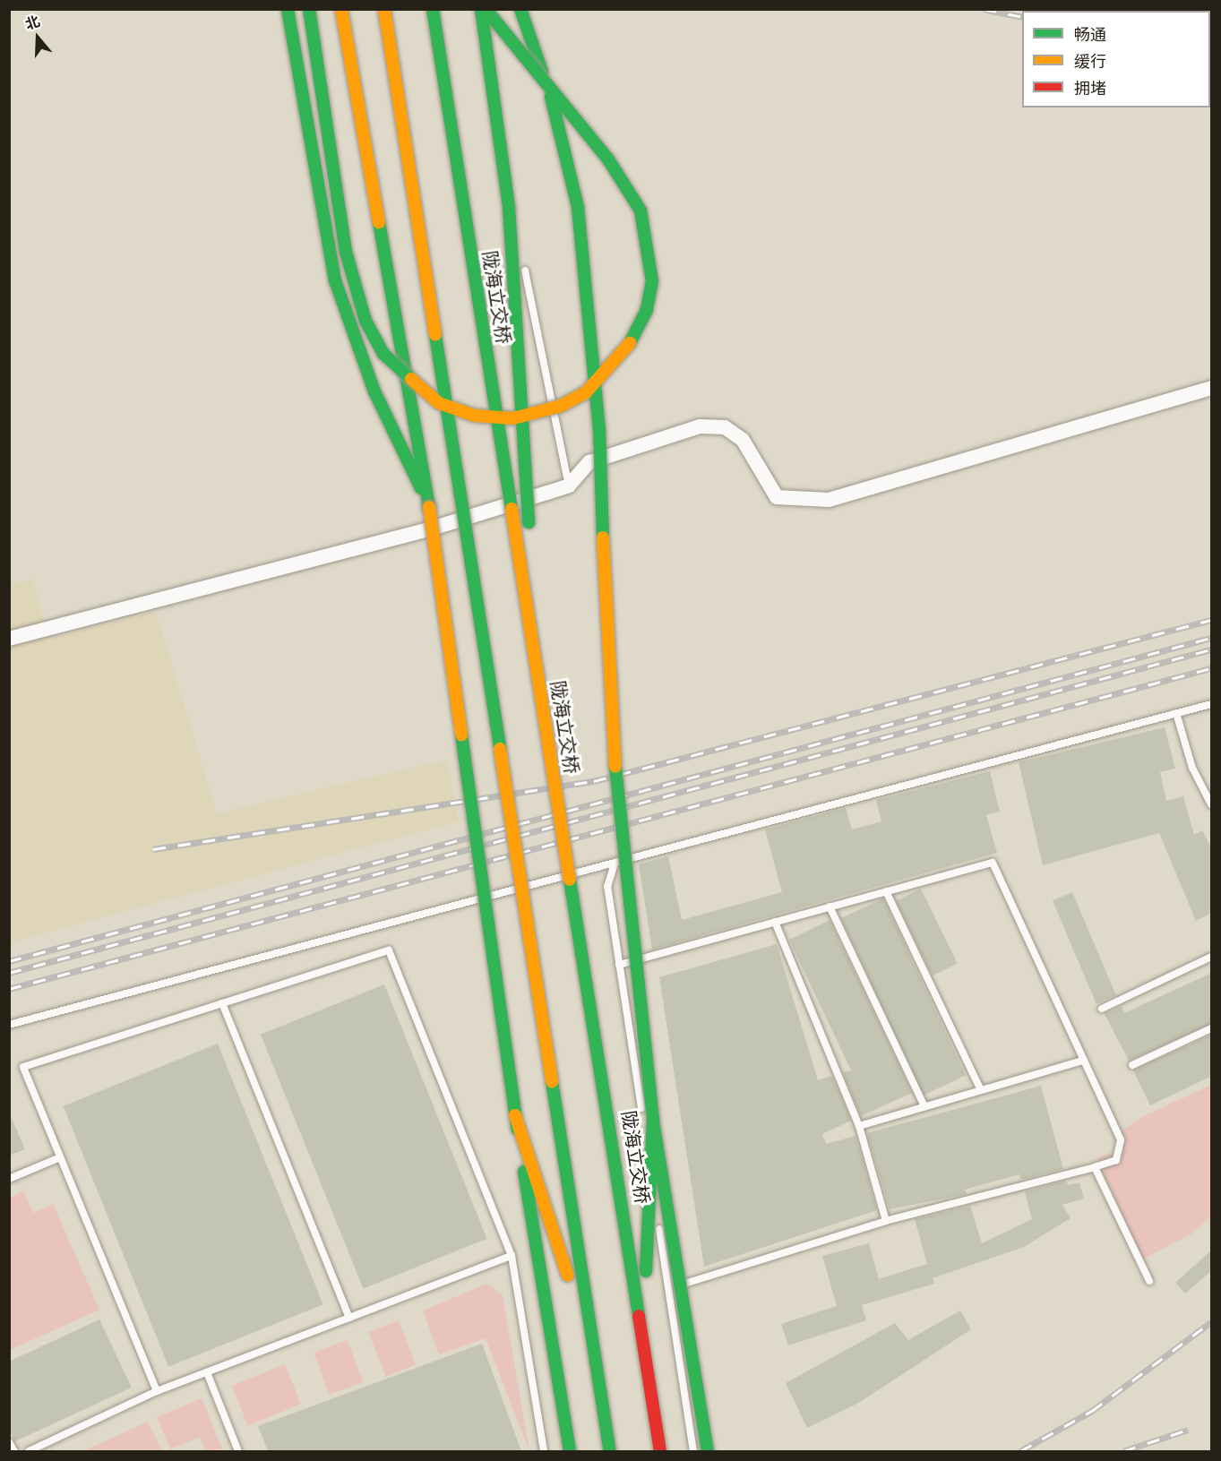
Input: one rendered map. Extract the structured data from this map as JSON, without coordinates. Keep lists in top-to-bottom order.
{
  "streets": {
    "main road": ["陇海立交桥"]
  },
  "legend": ["畅通", "缓行", "拥堵"],
  "north": "top"
}
